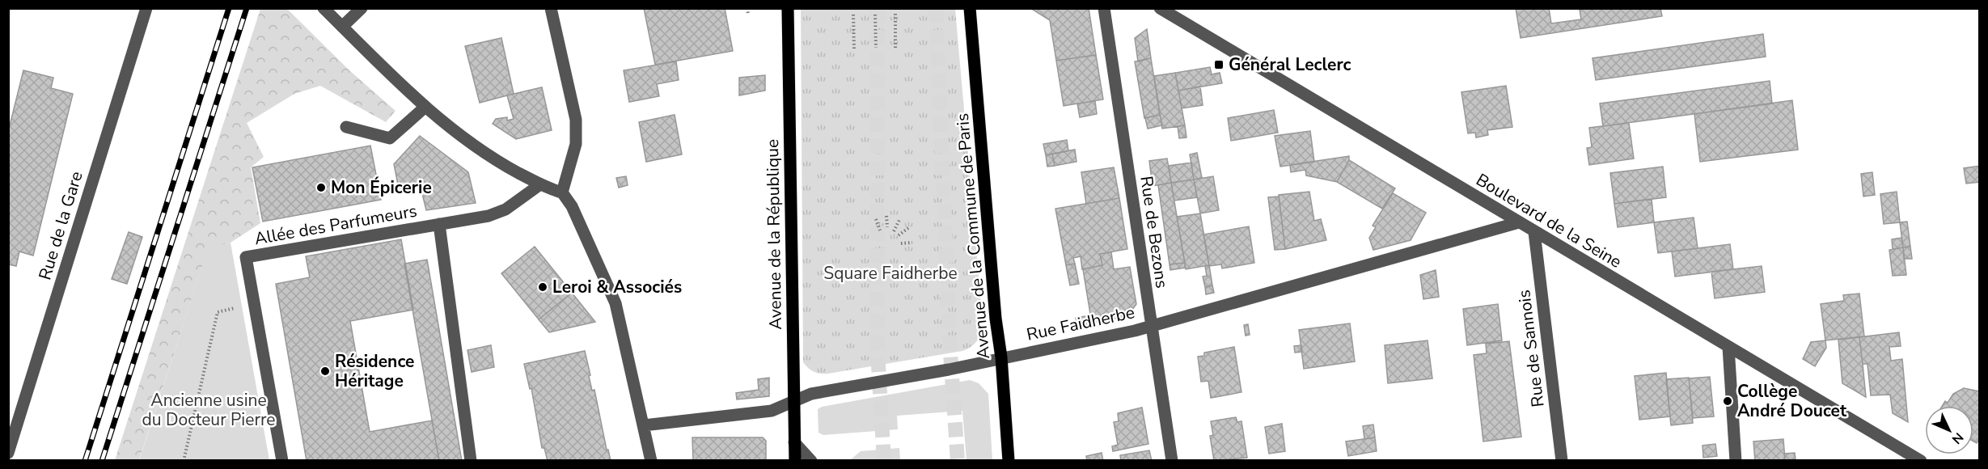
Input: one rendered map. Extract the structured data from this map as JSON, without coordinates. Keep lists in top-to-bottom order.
{
  "streets": {
    "main road": ["Avenue de la République", "Avenue de la Commune de Paris"],
    "street": [
      "Boulevard de la Seine",
      "Allée des Parfumeurs",
      "Rue de la Gare",
      "Rue de Bezons",
      "Rue Faidherbe",
      "Rue de Sannois"
    ]
  },
  "crossings": [
    ["Boulevard de la Seine", "Rue Faidherbe"],
    ["Boulevard de la Seine", "Rue de Sannois"],
    ["Rue de Bezons", "Rue Faidherbe"],
    ["Avenue de la République", "Rue Faidherbe"],
    ["Avenue de la Commune de Paris", "Rue Faidherbe"]
  ],
  "parks": ["Square Faidherbe", "Ancienne usine du Docteur Pierre"],
  "places": {
    "transit": ["Général Leclerc"],
    "other": [
      "Mon Épicerie",
      "Leroi & Associés",
      "Résidence Héritage",
      "Collège André Doucet"
    ]
  },
  "north": "bottom right"
}
